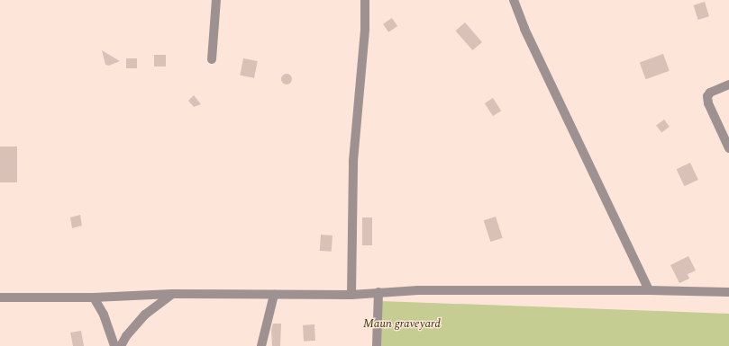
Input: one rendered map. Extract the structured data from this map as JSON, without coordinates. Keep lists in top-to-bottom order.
{
  "parks": ["Maun graveyard"]
}
